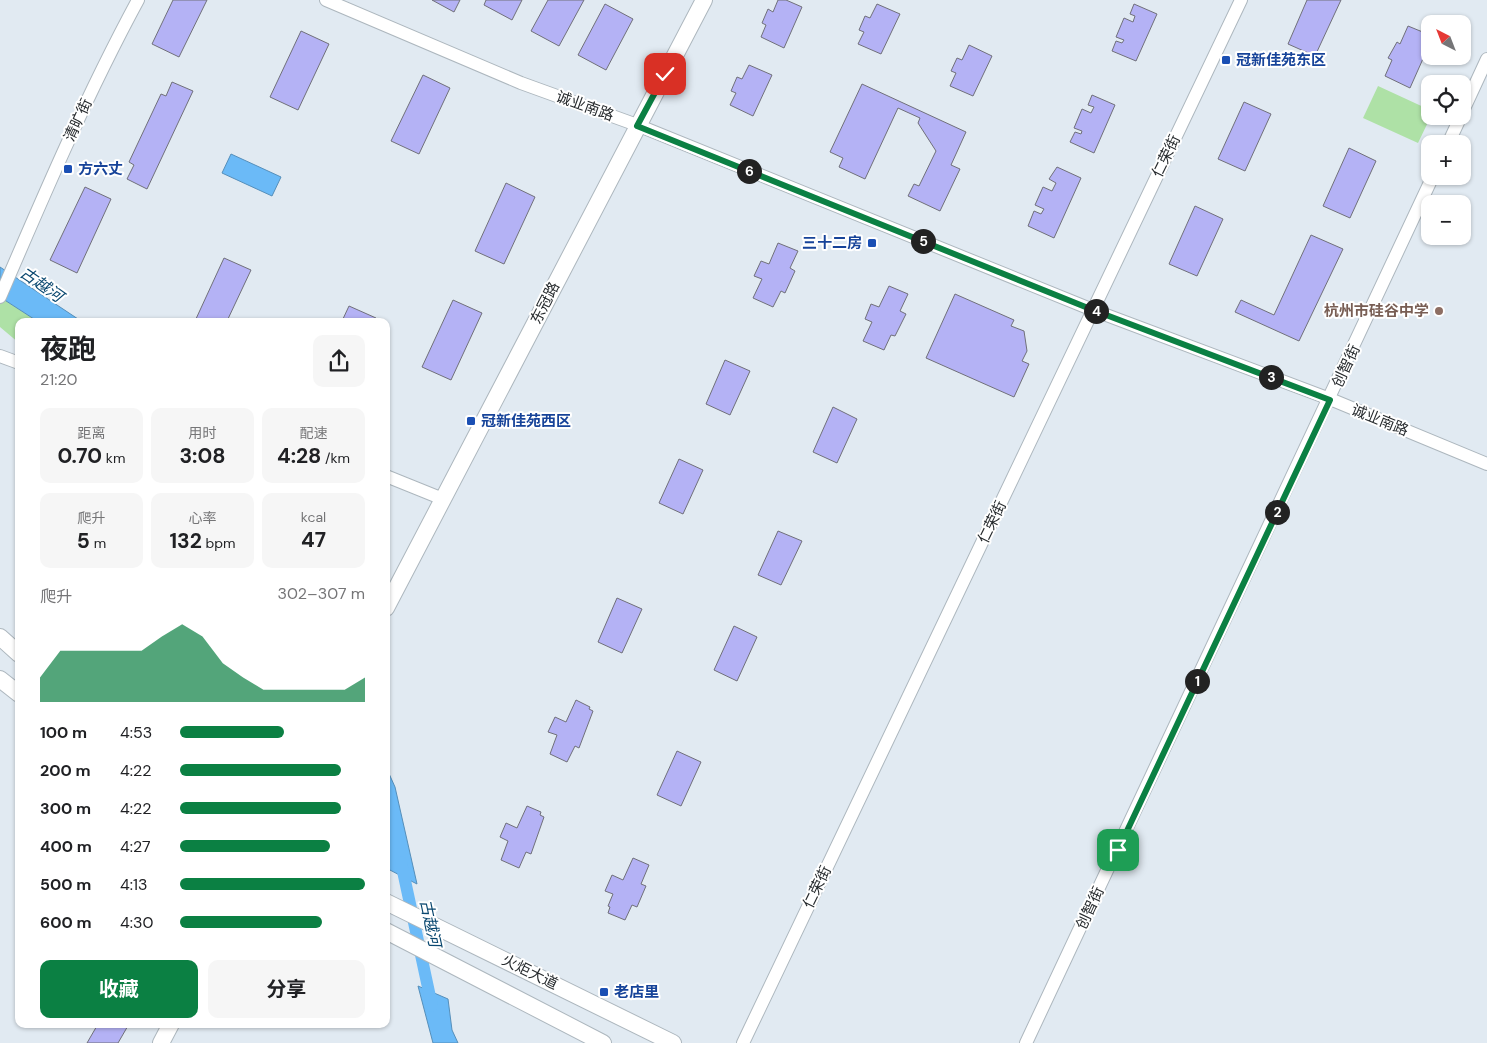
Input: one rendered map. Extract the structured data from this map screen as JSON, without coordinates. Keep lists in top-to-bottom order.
{
  "streets": {
    "main road": ["东冠路", "火炬大道"],
    "street": [
      "诚业南路",
      "清旷街",
      "仁荣街",
      "创智街"
    ]
  },
  "crossings": [
    ["诚业南路", "仁荣街"],
    ["诚业南路", "东冠路"],
    ["诚业南路", "创智街"]
  ],
  "water": ["古越河"],
  "places": {
    "transit": [
      "冠新佳苑东区",
      "方六丈",
      "三十二房",
      "冠新佳苑西区",
      "老店里"
    ],
    "other": ["杭州市硅谷中学"]
  },
  "north": "top left",
  "page": {
    "map_buttons": ["+", "−"],
    "pins": [
      "6",
      "5",
      "4",
      "3",
      "2",
      "1"
    ],
    "heading": ["夜跑", "21:20"],
    "stats": [
      ["距离", "0.70 km"],
      ["用时", "3:08"],
      ["配速", "4:28 /km"],
      ["爬升", "5 m"],
      ["心率", "132 bpm"],
      ["kcal", "47"]
    ],
    "chart": ["爬升", "302–307 m"],
    "list": [
      {
        "name": "100 m",
        "note": "4:53"
      },
      {
        "name": "200 m",
        "note": "4:22"
      },
      {
        "name": "300 m",
        "note": "4:22"
      },
      {
        "name": "400 m",
        "note": "4:27"
      },
      {
        "name": "500 m",
        "note": "4:13"
      },
      {
        "name": "600 m",
        "note": "4:30"
      }
    ],
    "buttons": ["收藏", "分享"]
  }
}
